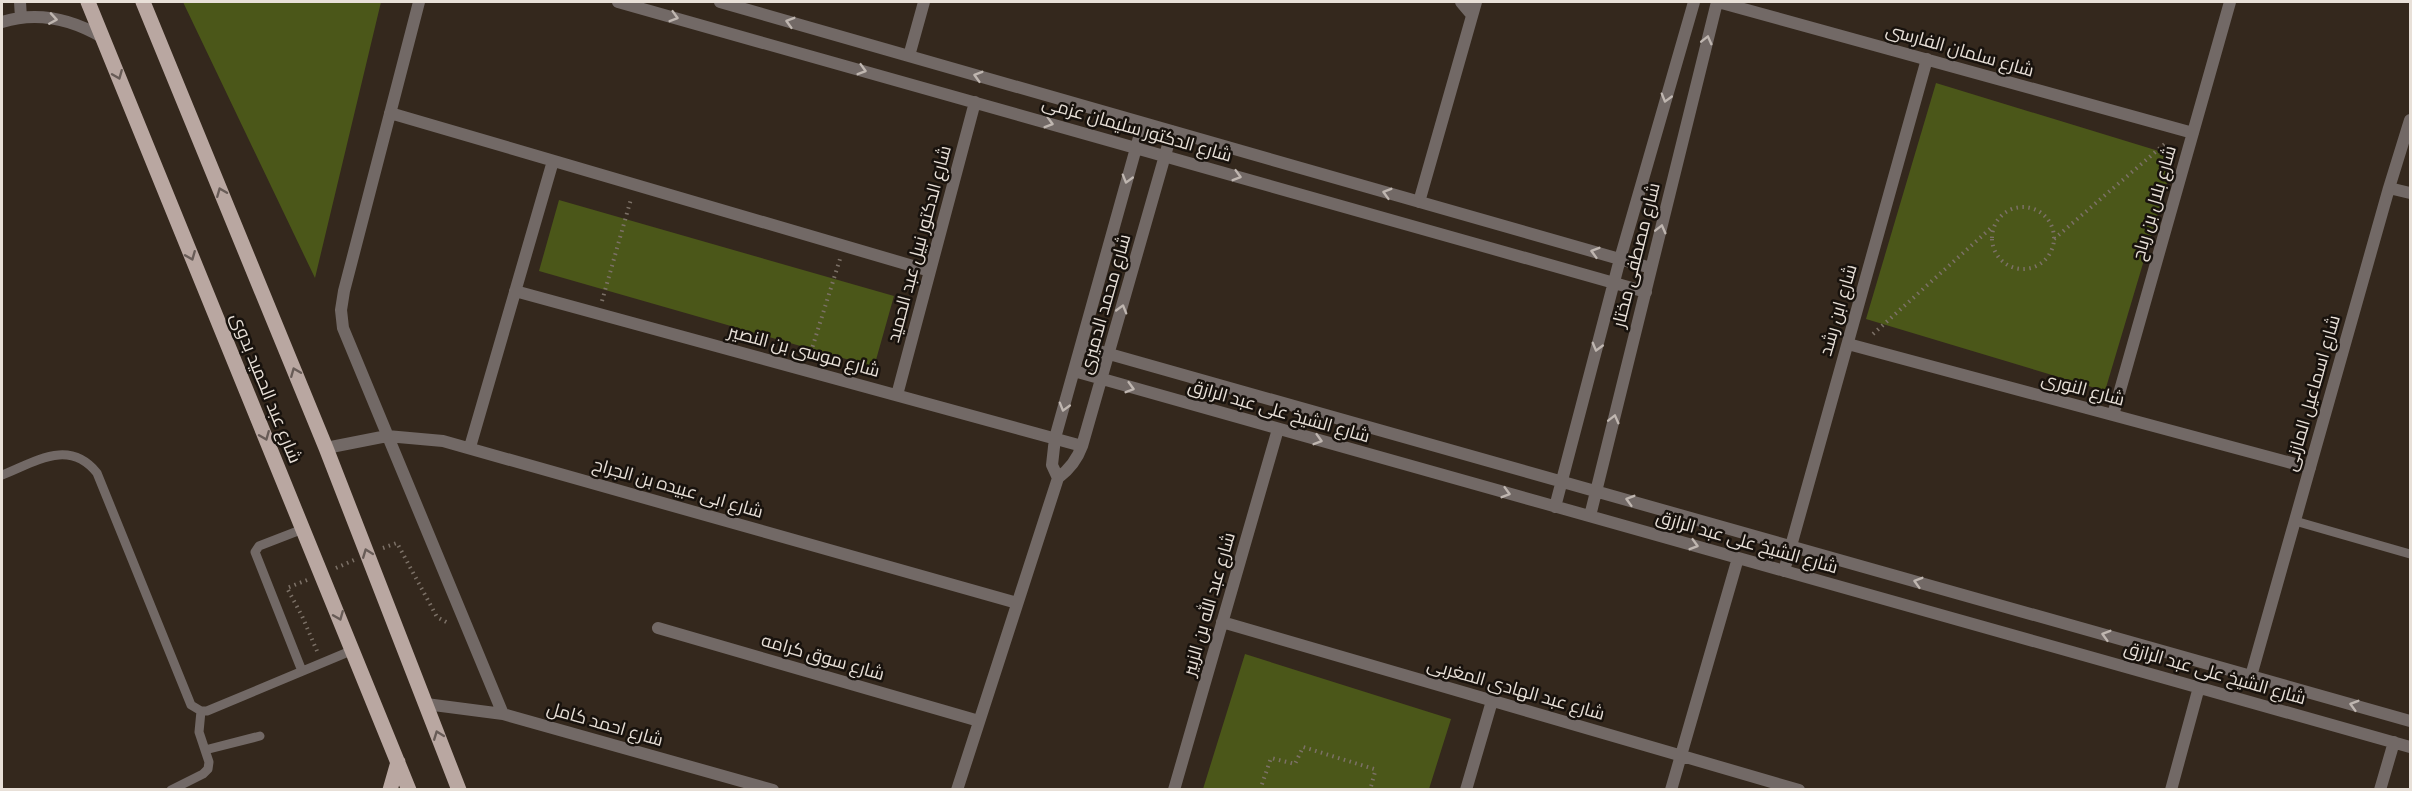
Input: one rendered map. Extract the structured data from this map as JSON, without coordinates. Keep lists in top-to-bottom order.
{
  "streets": {
    "main road": ["شارع عبد الحميد بدوى"],
    "street": [
      "شارع سلمان الفارسى",
      "شارع الدكتور سليمان عزمى",
      "شارع بلال بن رباح",
      "شارع الدكتور نبيل عبد الحميد",
      "شارع مصطفى مختار",
      "شارع محمد الدميرى",
      "شارع ابن رشد",
      "شارع موسى بن النصير",
      "شارع النورى",
      "شارع اسماعيل المازنى",
      "شارع الشيخ على عبد الرازق",
      "شارع ابى عبيده بن الجراح",
      "شارع عبد الله بن الزبير",
      "شارع سوق كرامه",
      "شارع عبد الهادى المغربى",
      "شارع احمد كامل"
    ]
  },
  "crossings": [
    ["شارع سلمان الفارسى", "شارع بلال بن رباح"],
    ["شارع سلمان الفارسى", "شارع مصطفى مختار"],
    ["شارع سلمان الفارسى", "شارع ابن رشد"],
    ["شارع الدكتور سليمان عزمى", "شارع الدكتور نبيل عبد الحميد"],
    ["شارع الدكتور سليمان عزمى", "شارع مصطفى مختار"],
    ["شارع الدكتور سليمان عزمى", "شارع محمد الدميرى"],
    ["شارع بلال بن رباح", "شارع النورى"],
    ["شارع الدكتور نبيل عبد الحميد", "شارع موسى بن النصير"],
    ["شارع مصطفى مختار", "شارع الشيخ على عبد الرازق"],
    ["شارع محمد الدميرى", "شارع موسى بن النصير"],
    ["شارع محمد الدميرى", "شارع الشيخ على عبد الرازق"],
    ["شارع محمد الدميرى", "شارع ابى عبيده بن الجراح"],
    ["شارع محمد الدميرى", "شارع سوق كرامه"],
    ["شارع ابن رشد", "شارع النورى"],
    ["شارع ابن رشد", "شارع الشيخ على عبد الرازق"],
    ["شارع عبد الحميد بدوى", "شارع ابى عبيده بن الجراح"],
    ["شارع عبد الحميد بدوى", "شارع احمد كامل"],
    ["شارع النورى", "شارع اسماعيل المازنى"],
    ["شارع اسماعيل المازنى", "شارع الشيخ على عبد الرازق"],
    ["شارع الشيخ على عبد الرازق", "شارع عبد الله بن الزبير"],
    ["شارع عبد الله بن الزبير", "شارع عبد الهادى المغربى"]
  ]
}
